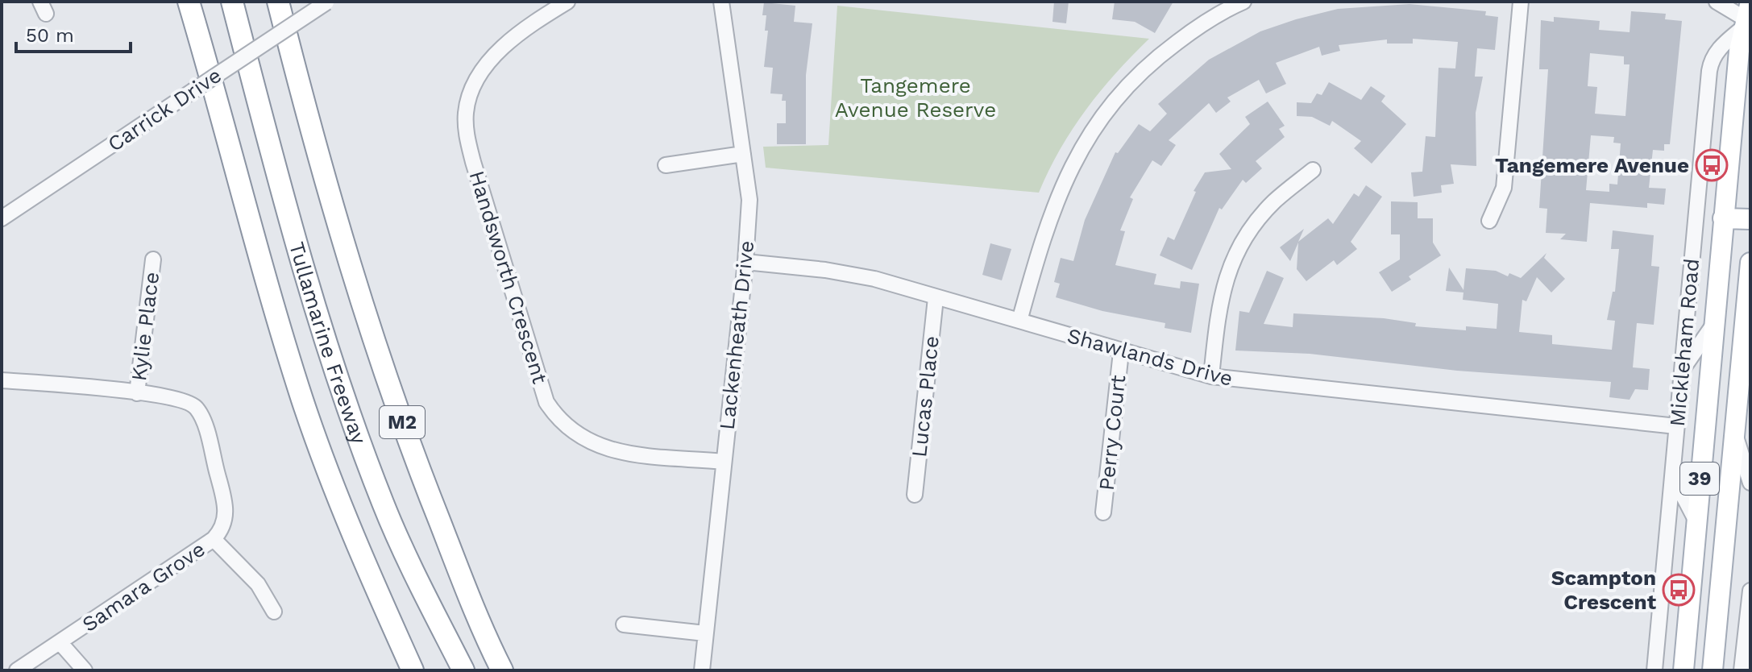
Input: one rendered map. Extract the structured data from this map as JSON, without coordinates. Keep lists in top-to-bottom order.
{
  "streets": {
    "highway": ["Tullamarine Freeway", "M2"],
    "main road": ["Mickleham Road", "39"],
    "street": [
      "Carrick Drive",
      "Handsworth Crescent",
      "Kylie Place",
      "Lackenheath Drive",
      "Shawlands Drive",
      "Lucas Place",
      "Perry Court",
      "Samara Grove"
    ]
  },
  "crossings": [
    ["Handsworth Crescent", "Lackenheath Drive"],
    ["Kylie Place", "Samara Grove"],
    ["Lackenheath Drive", "Shawlands Drive"],
    ["Mickleham Road", "Shawlands Drive"],
    ["Shawlands Drive", "Lucas Place"],
    ["Shawlands Drive", "Perry Court"]
  ],
  "parks": ["Tangemere Avenue Reserve"],
  "places": {
    "bus stop": ["Tangemere Avenue", "Scampton Crescent"]
  },
  "scale_bar": "50 m"
}
